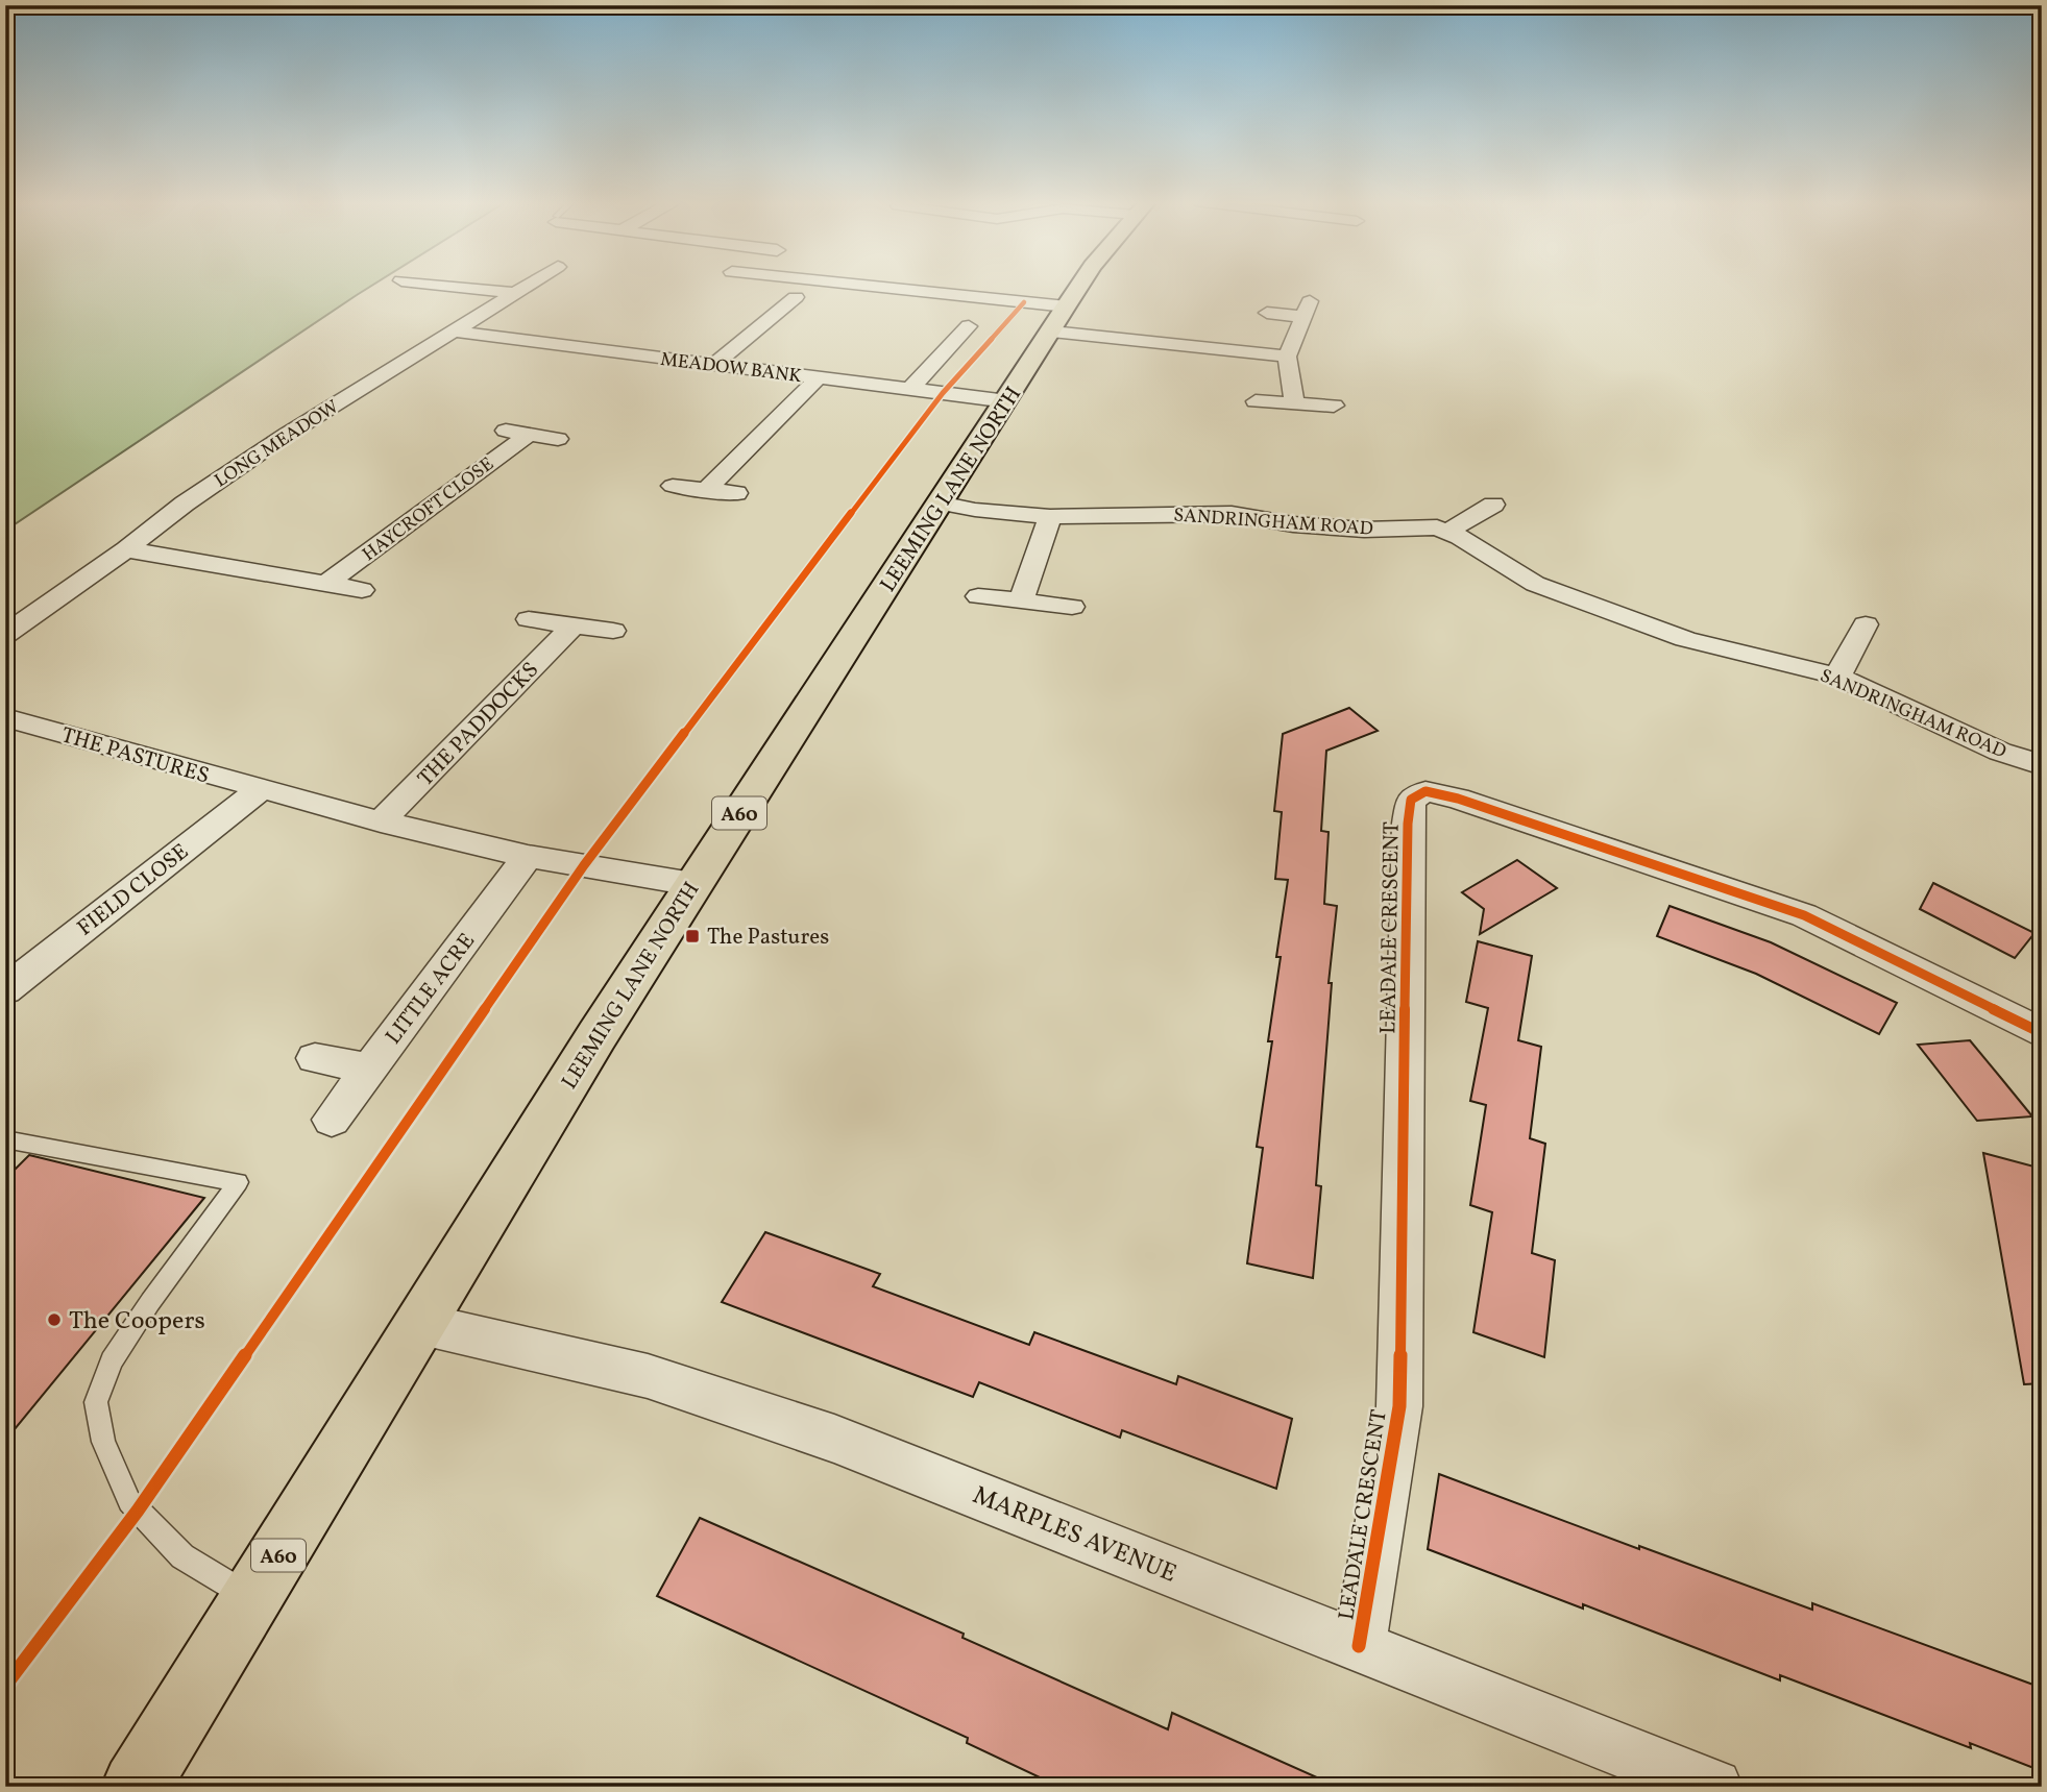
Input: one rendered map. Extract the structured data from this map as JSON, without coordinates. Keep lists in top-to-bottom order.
{
  "streets": {
    "highway": ["LEEMING LANE NORTH", "A60"],
    "street": [
      "MEADOW BANK",
      "LONG MEADOW",
      "HAYCROFT CLOSE",
      "SANDRINGHAM ROAD",
      "THE PADDOCKS",
      "THE PASTURES",
      "FIELD CLOSE",
      "LEADALE CRESCENT",
      "LITTLE ACRE",
      "MARPLES AVENUE"
    ]
  },
  "crossings": [
    ["MEADOW BANK", "LONG MEADOW"],
    ["MEADOW BANK", "LEEMING LANE NORTH"],
    ["LONG MEADOW", "HAYCROFT CLOSE"],
    ["LEEMING LANE NORTH", "SANDRINGHAM ROAD"],
    ["LEEMING LANE NORTH", "THE PASTURES"],
    ["LEEMING LANE NORTH", "MARPLES AVENUE"],
    ["THE PADDOCKS", "THE PASTURES"],
    ["THE PASTURES", "FIELD CLOSE"],
    ["THE PASTURES", "LITTLE ACRE"],
    ["LEADALE CRESCENT", "MARPLES AVENUE"]
  ],
  "places": {
    "transit": ["The Pastures"],
    "other": ["The Coopers"]
  }
}
